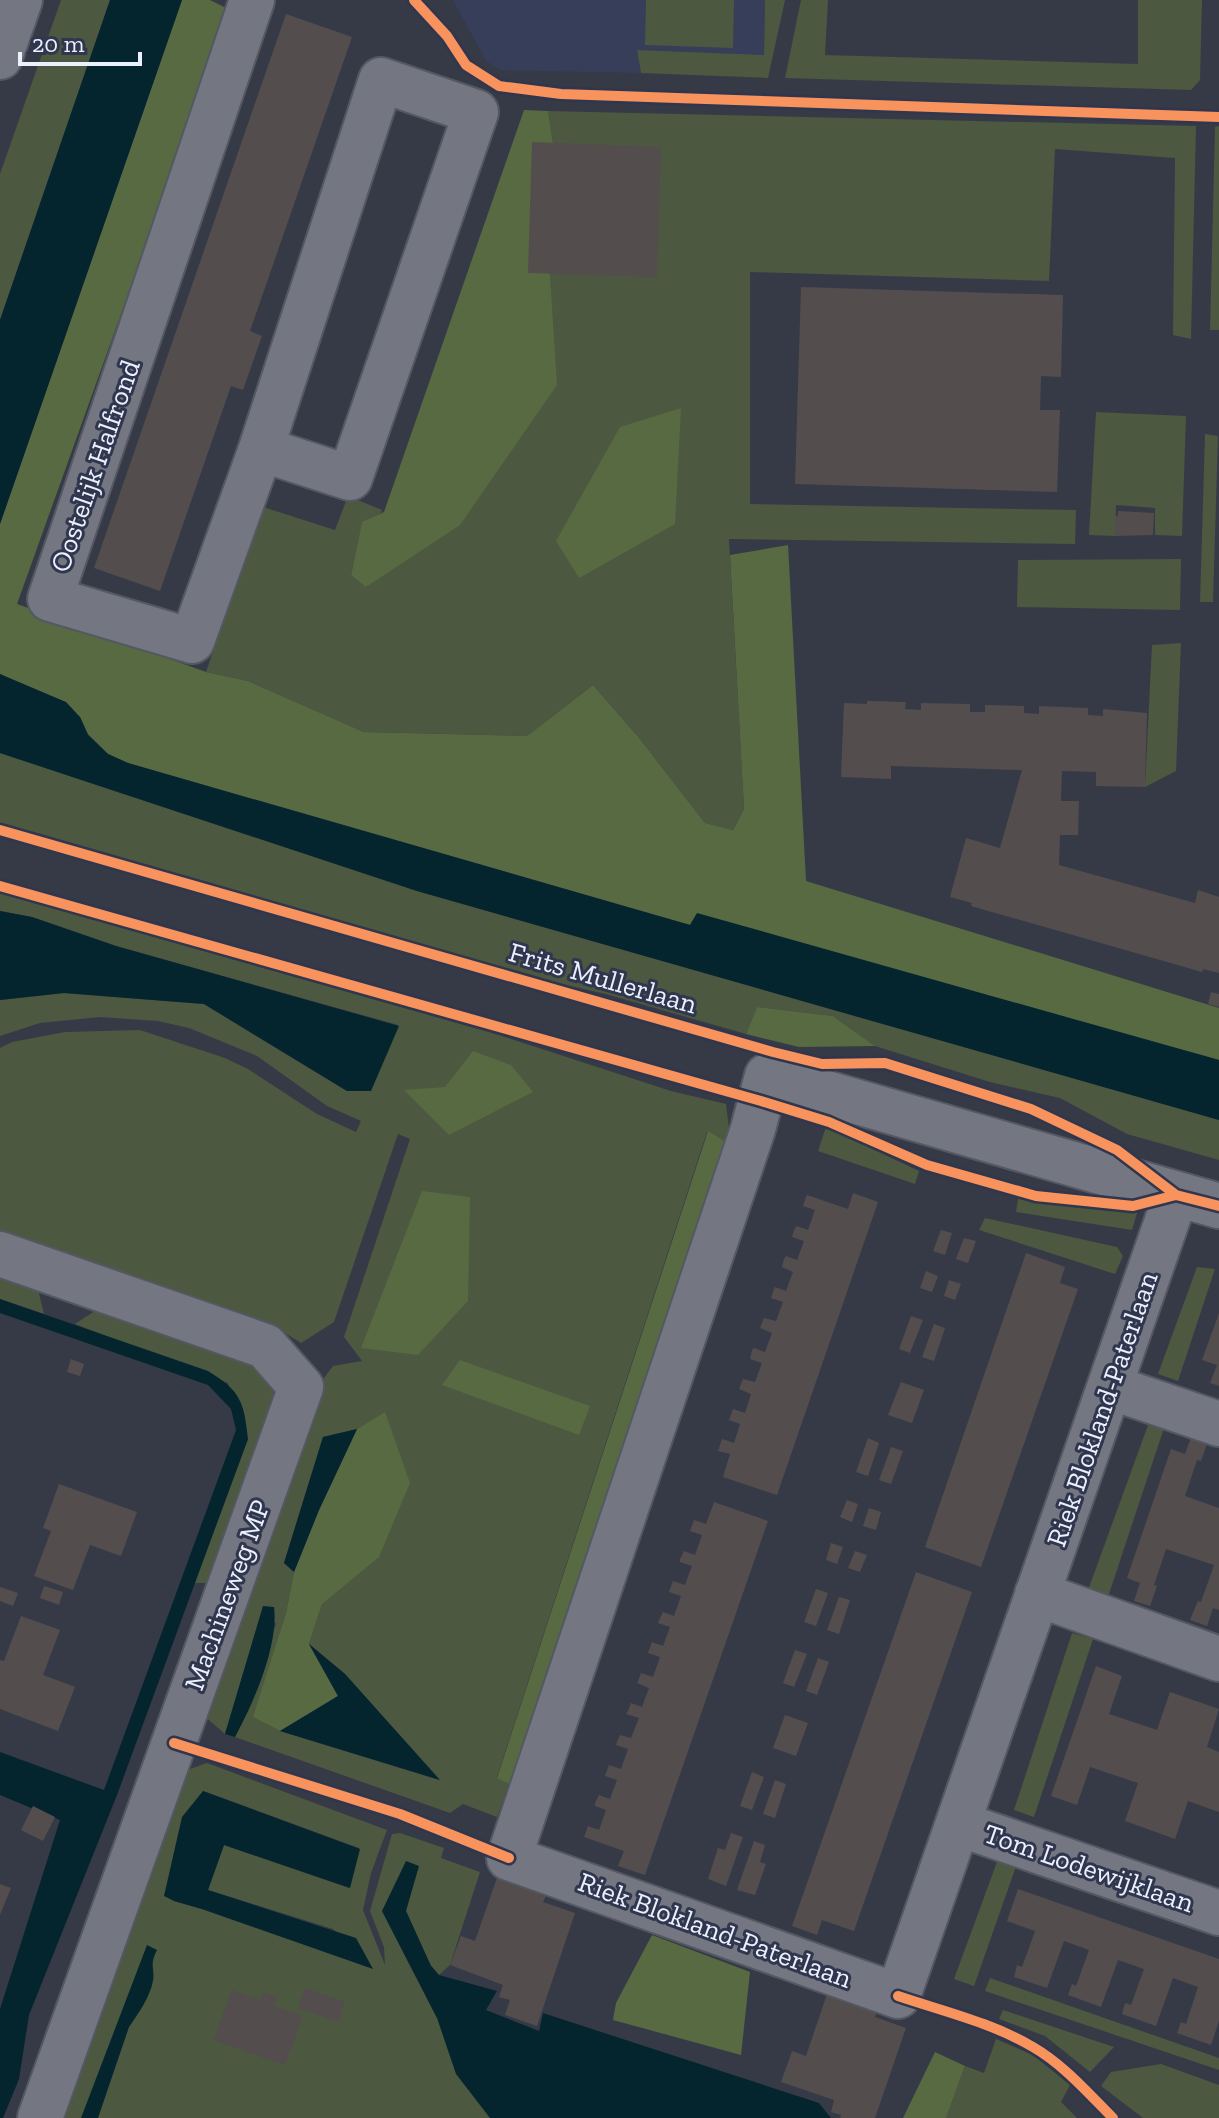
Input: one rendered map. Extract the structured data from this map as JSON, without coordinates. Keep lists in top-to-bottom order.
{
  "streets": {
    "street": [
      "Oostelijk Halfrond",
      "Riek Blokland-Paterlaan",
      "Machineweg MP",
      "Tom Lodewijklaan"
    ],
    "cycle path": ["Frits Mullerlaan"]
  },
  "crossings": [
    ["Riek Blokland-Paterlaan", "Tom Lodewijklaan"]
  ],
  "scale_bar": "20 m"
}
